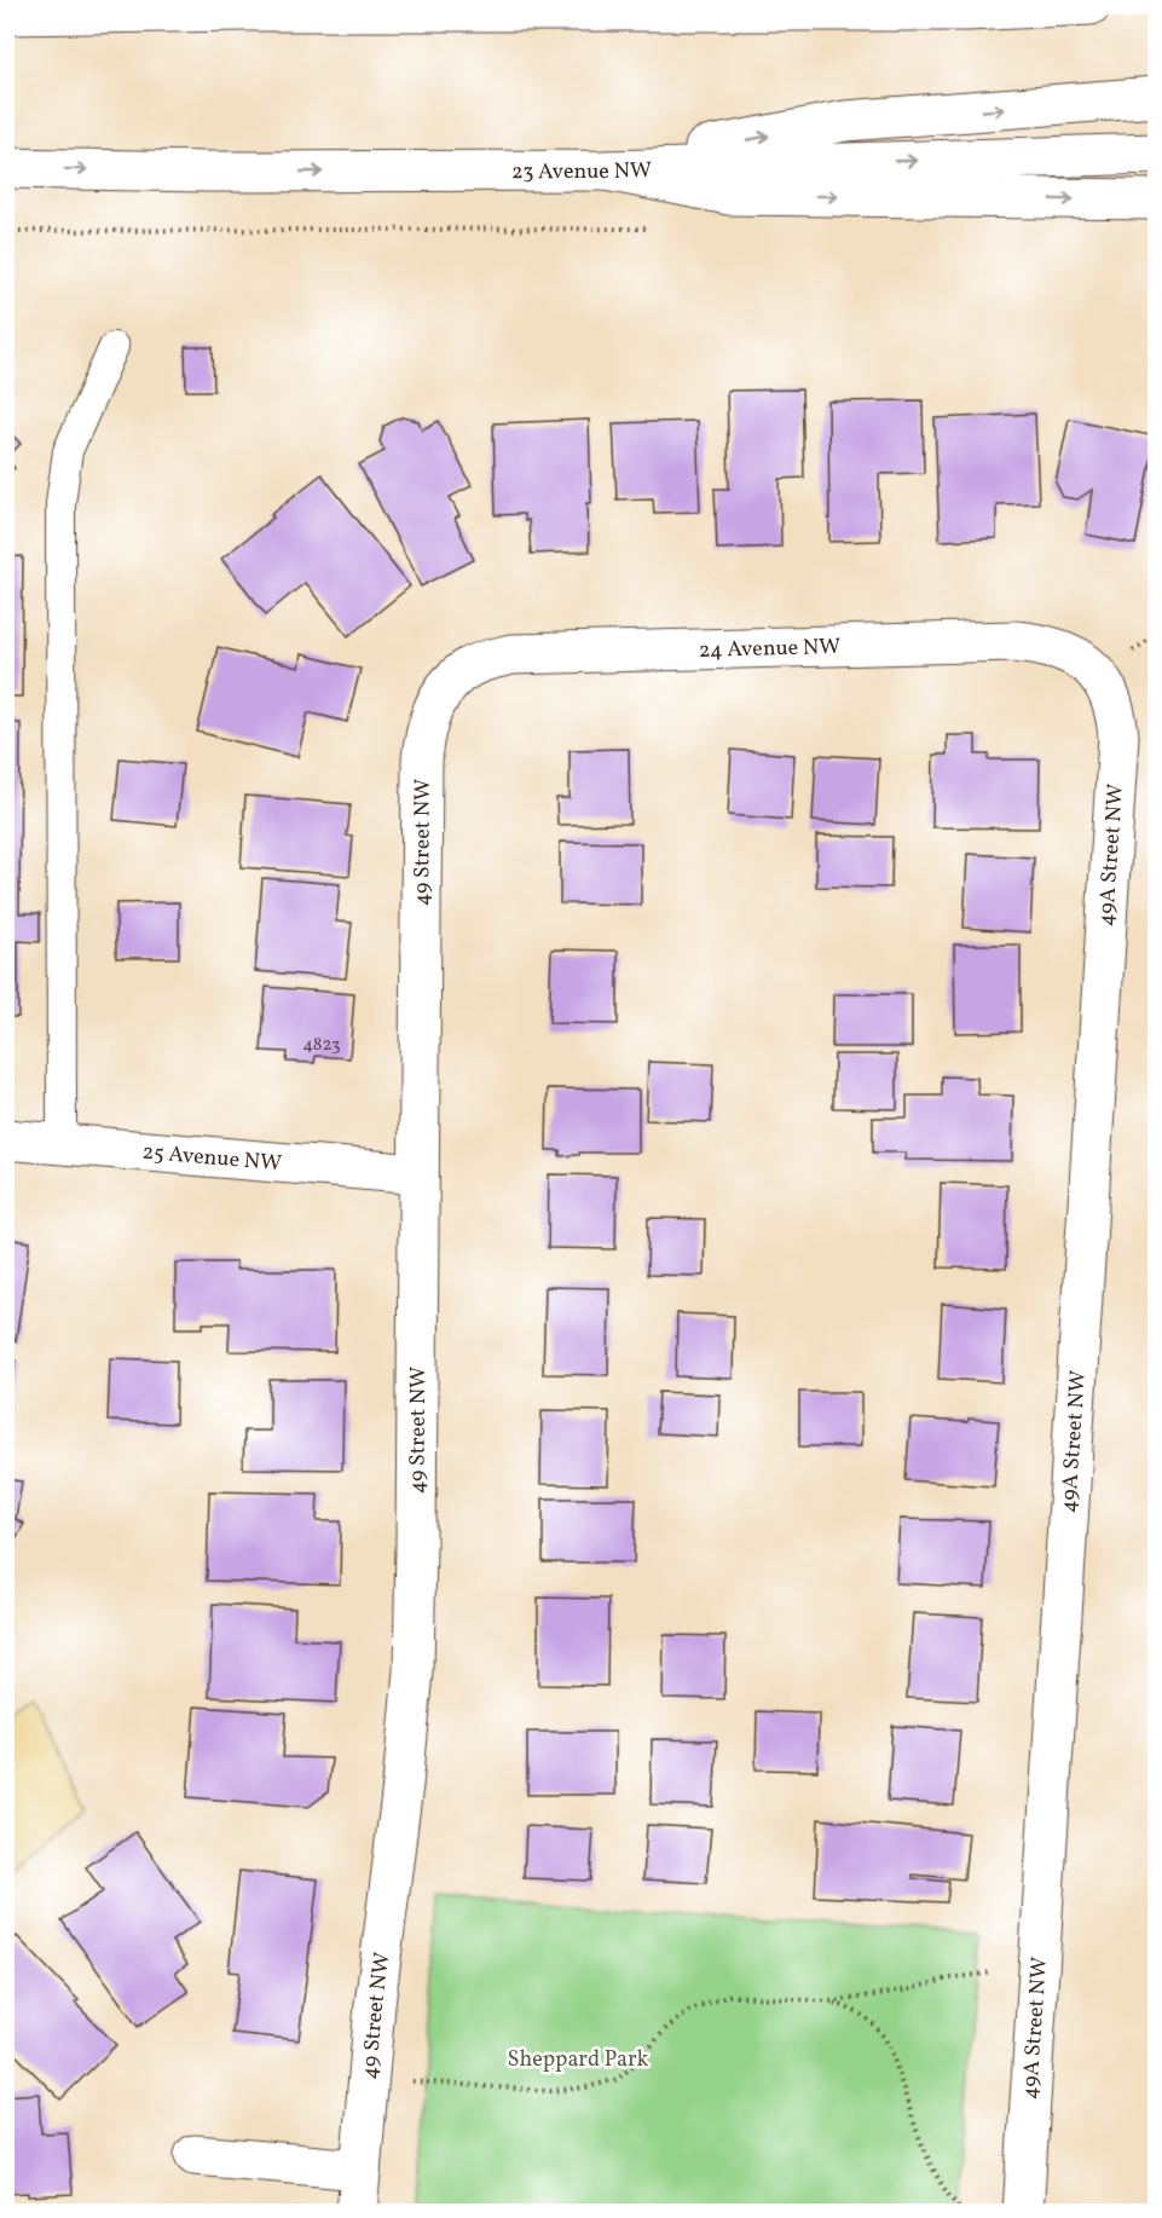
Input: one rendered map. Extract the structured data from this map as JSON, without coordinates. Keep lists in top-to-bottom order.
{
  "streets": {
    "street": [
      "23 Avenue NW",
      "24 Avenue NW",
      "49 Street NW",
      "49A Street NW",
      "25 Avenue NW"
    ]
  },
  "crossings": [
    ["24 Avenue NW", "49 Street NW"],
    ["24 Avenue NW", "49A Street NW"],
    ["49 Street NW", "25 Avenue NW"]
  ],
  "parks": ["Sheppard Park"],
  "house_numbers": ["4823"]
}
